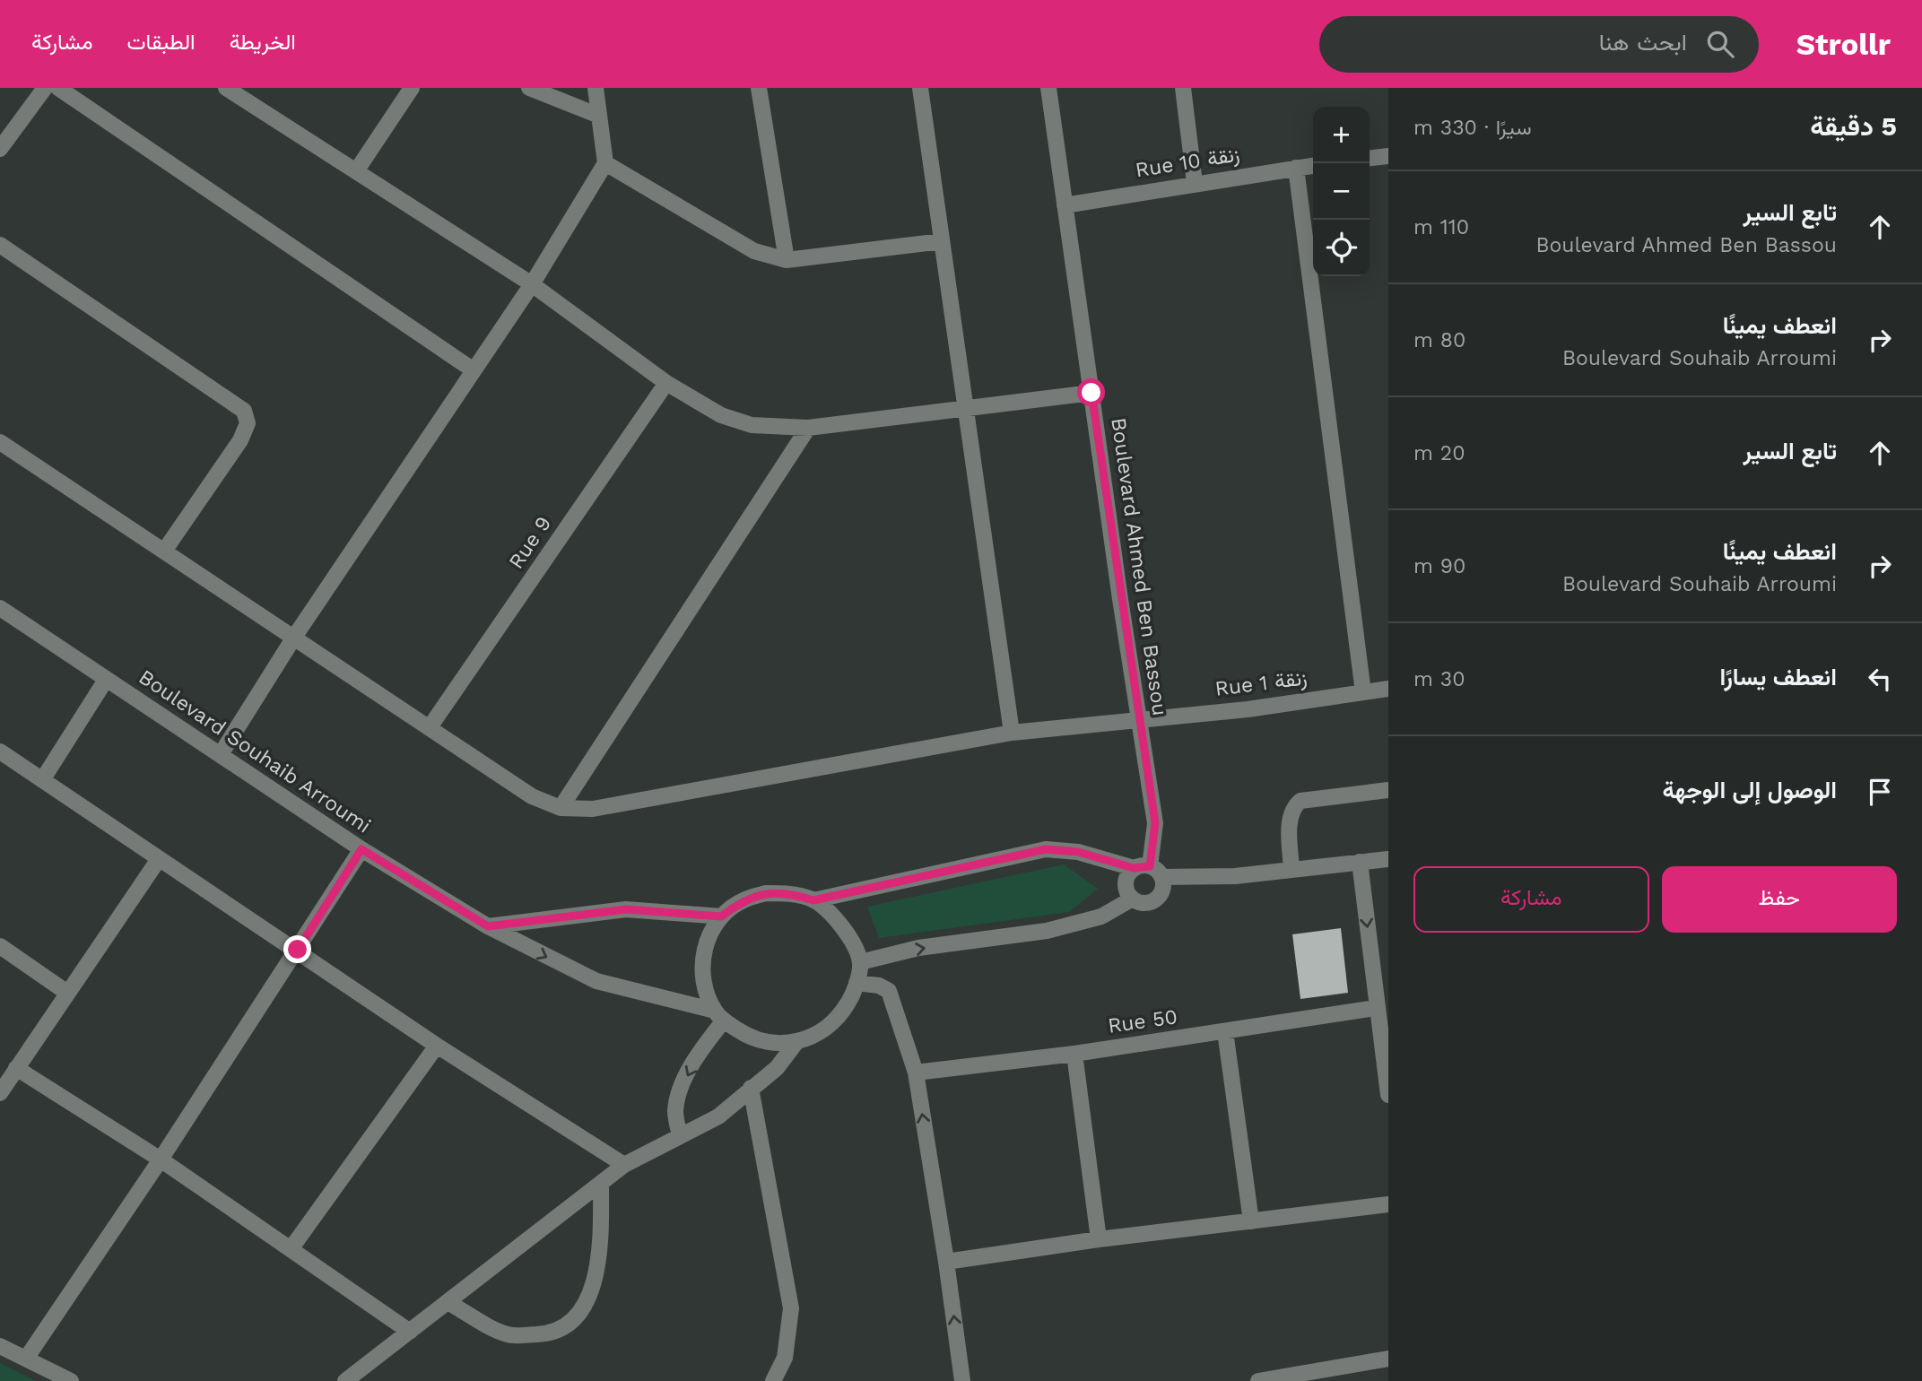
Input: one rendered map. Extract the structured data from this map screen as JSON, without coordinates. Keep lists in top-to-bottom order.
{
  "streets": {
    "street": [
      "Rue 10 زنقة",
      "Rue 9",
      "Boulevard Ahmed Ben Bassou",
      "Rue 1 زنقة",
      "Boulevard Souhaib Arroumi",
      "Rue 50"
    ]
  },
  "crossings": [
    ["Rue 10 زنقة", "Boulevard Ahmed Ben Bassou"],
    ["Boulevard Ahmed Ben Bassou", "Rue 1 زنقة"]
  ],
  "page": {
    "header": "Strollr",
    "search": "ابحث هنا",
    "nav": ["الخريطة", "الطبقات", "مشاركة"],
    "heading": ["5 دقيقة", "سيرًا · 330 m"],
    "map_buttons": ["+", "−"],
    "list": [
      ["تابع السير", "Boulevard Ahmed Ben Bassou", "110 m"],
      ["انعطف يمينًا", "Boulevard Souhaib Arroumi", "80 m"],
      ["تابع السير", "20 m"],
      ["انعطف يمينًا", "Boulevard Souhaib Arroumi", "90 m"],
      ["انعطف يسارًا", "30 m"],
      "الوصول إلى الوجهة"
    ],
    "buttons": ["حفظ", "مشاركة"]
  }
}
